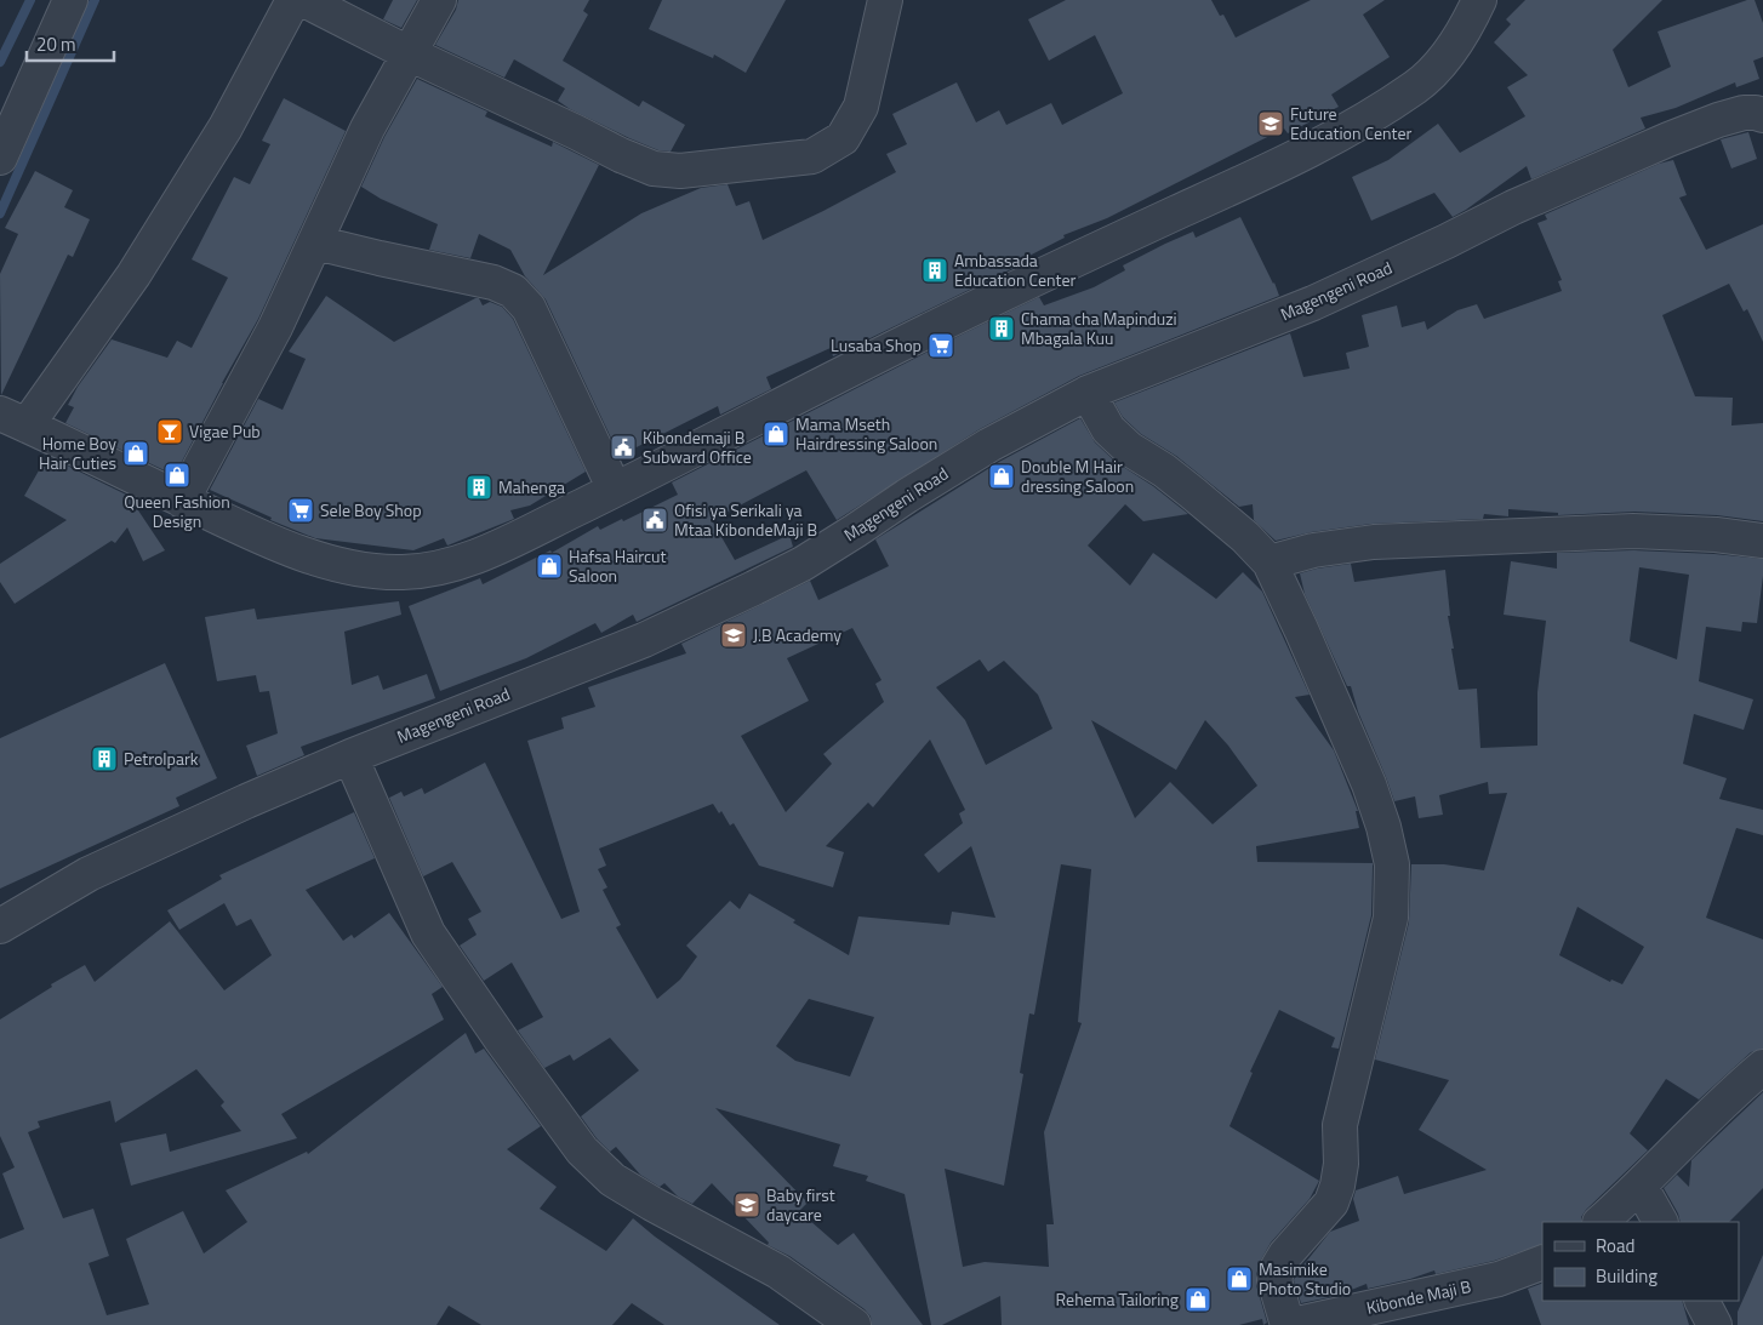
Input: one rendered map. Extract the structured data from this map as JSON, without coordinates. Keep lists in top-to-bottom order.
{
  "streets": {
    "street": ["Magengeni Road", "Kibonde Maji B"]
  },
  "places": {
    "school or university": ["Future Education Center", "J.B Academy", "Baby first daycare"],
    "building": [
      "Ambassada Education Center",
      "Chama cha Mapinduzi Mbagala Kuu",
      "Mahenga",
      "Petrolpark"
    ],
    "supermarket": ["Lusaba Shop", "Sele Boy Shop"],
    "bar": ["Vigae Pub"],
    "shop": [
      "Mama Mseth Hairdressing Saloon",
      "Home Boy Hair Cuties",
      "Queen Fashion Design",
      "Double M Hair dressing Saloon",
      "Hafsa Haircut Saloon",
      "Masimike Photo Studio",
      "Rehema Tailoring"
    ],
    "public building": ["Kibondemaji B Subward Office", "Ofisi ya Serikali ya Mtaa KibondeMaji B"]
  },
  "legend": ["Road", "Building"],
  "scale_bar": "20 m"
}
